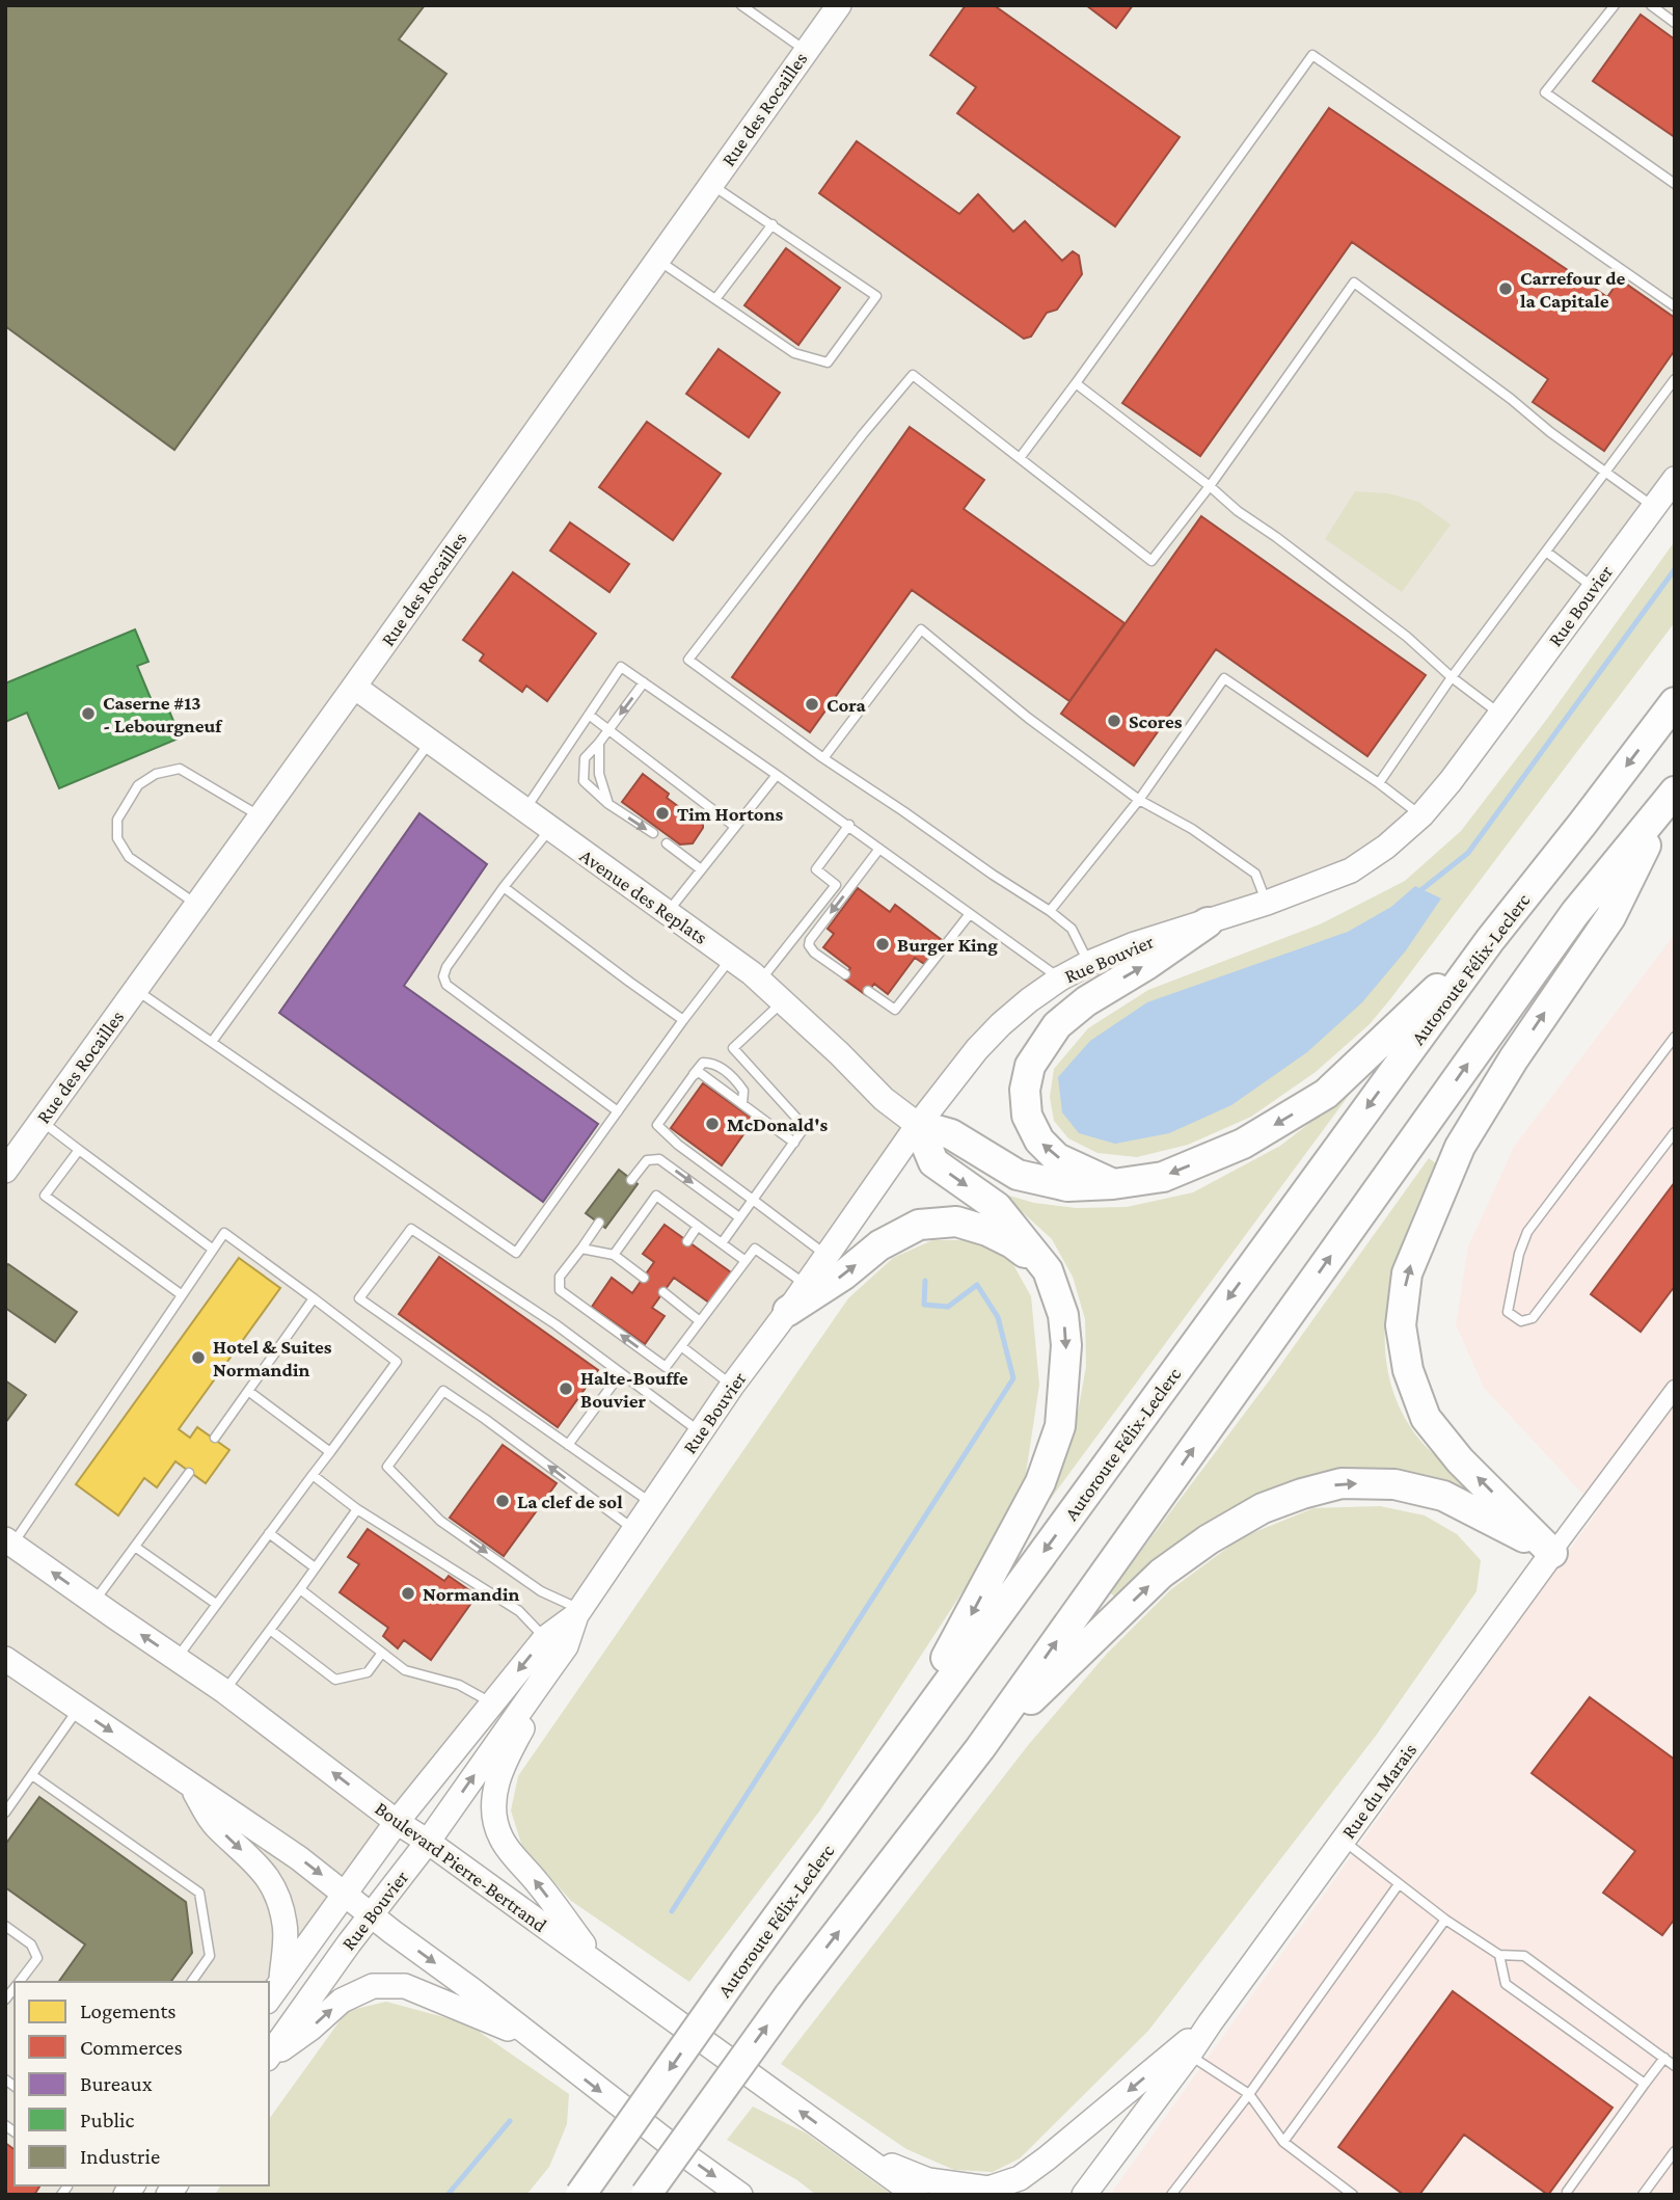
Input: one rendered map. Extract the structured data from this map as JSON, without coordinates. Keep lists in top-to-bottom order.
{
  "streets": {
    "highway": ["Autoroute Félix-Leclerc"],
    "street": [
      "Rue des Rocailles",
      "Rue Bouvier",
      "Avenue des Replats",
      "Rue du Marais",
      "Boulevard Pierre-Bertrand"
    ]
  },
  "crossings": [
    ["Rue des Rocailles", "Avenue des Replats"],
    ["Rue Bouvier", "Avenue des Replats"],
    ["Rue Bouvier", "Boulevard Pierre-Bertrand"]
  ],
  "places": [
    "Carrefour de la Capitale",
    "Cora",
    "Caserne #13 - Lebourgneuf",
    "Scores",
    "Tim Hortons",
    "Burger King",
    "McDonald's",
    "Hotel & Suites Normandin",
    "Halte-Bouffe Bouvier",
    "La clef de sol",
    "Normandin"
  ],
  "legend": [
    "Logements",
    "Commerces",
    "Bureaux",
    "Public",
    "Industrie"
  ]
}
